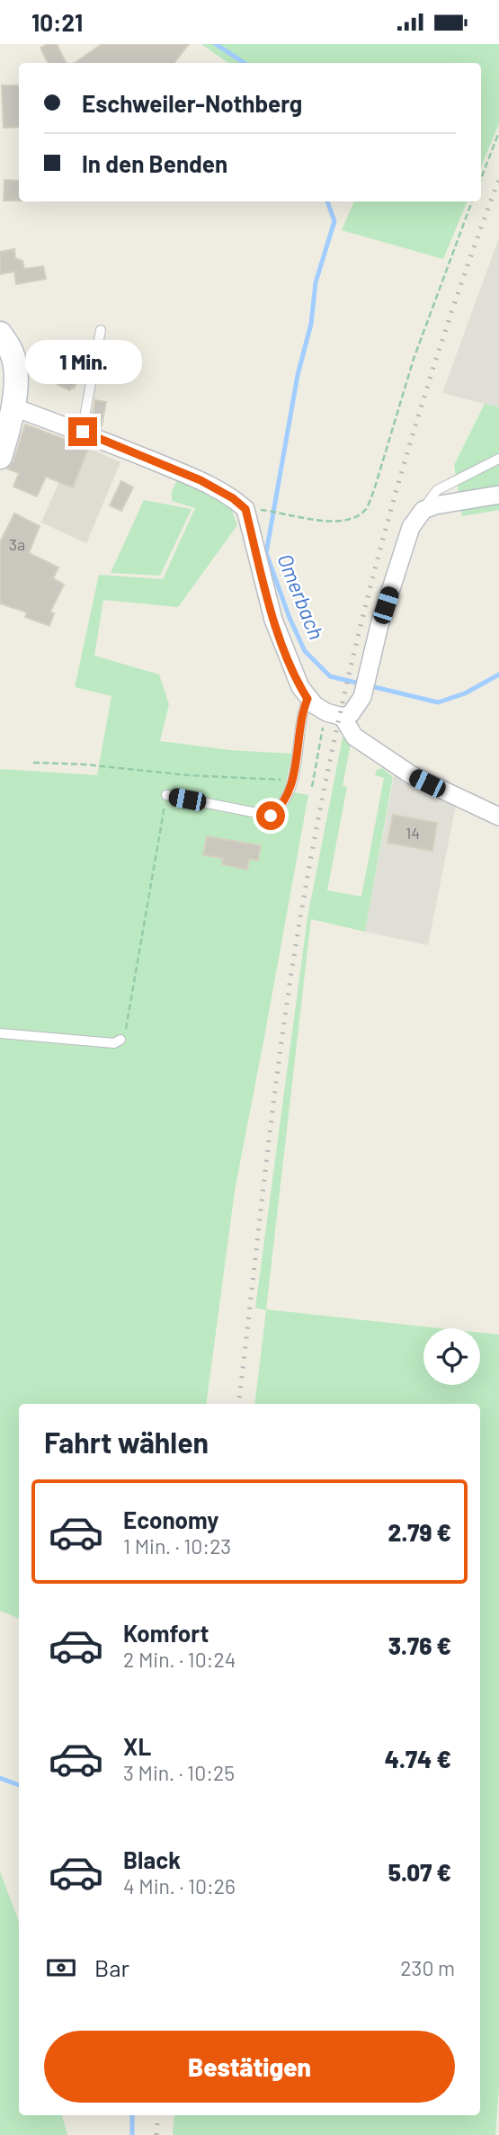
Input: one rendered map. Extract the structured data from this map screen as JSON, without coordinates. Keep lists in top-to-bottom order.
{
  "water": ["Omerbach"],
  "house_numbers": ["3a", "14"],
  "page": {
    "status": "10:21",
    "banner": ["Eschweiler-Nothberg", "In den Benden"],
    "bubble": "1 Min.",
    "heading": "Fahrt wählen",
    "list": [
      {
        "name": "Economy",
        "note": "1 Min. · 10:23",
        "value": "2.79 €"
      },
      {
        "name": "Komfort",
        "note": "2 Min. · 10:24",
        "value": "3.76 €"
      },
      {
        "name": "XL",
        "note": "3 Min. · 10:25",
        "value": "4.74 €"
      },
      {
        "name": "Black",
        "note": "4 Min. · 10:26",
        "value": "5.07 €"
      }
    ],
    "pay": ["Bar", "230 m"],
    "buttons": "Bestätigen"
  }
}
